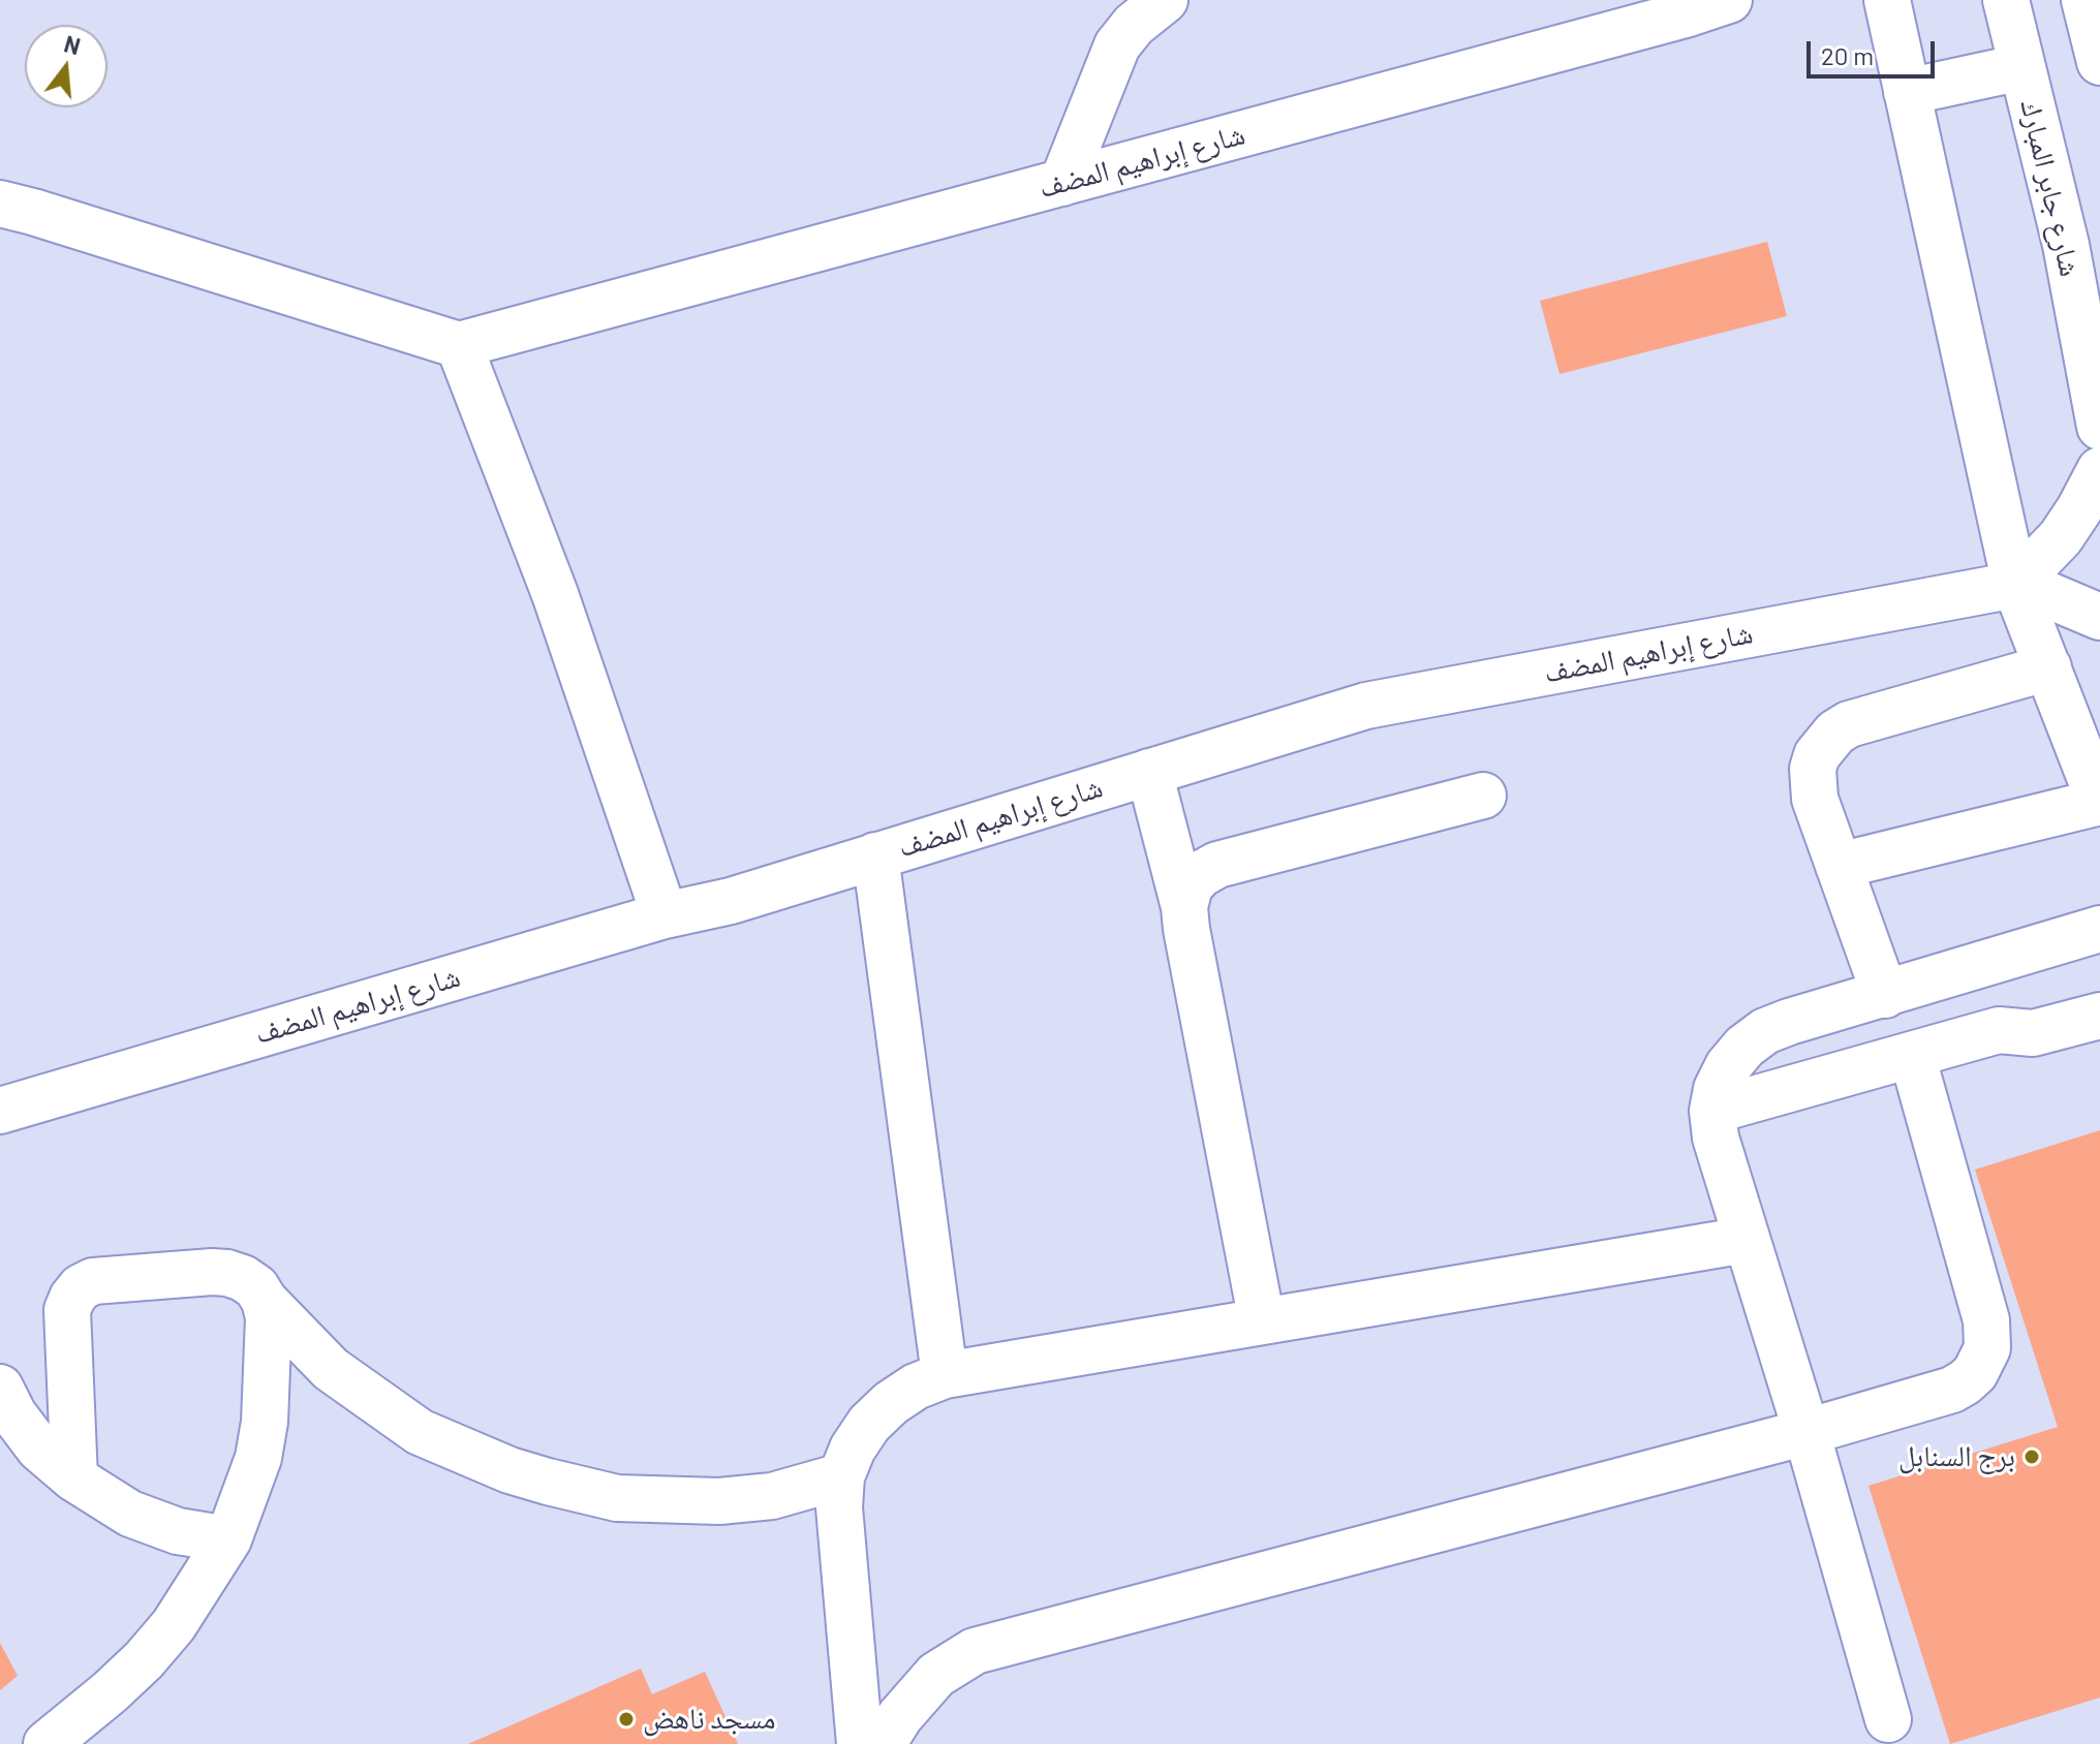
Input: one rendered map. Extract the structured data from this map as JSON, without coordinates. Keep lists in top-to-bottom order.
{
  "streets": {
    "street": ["شارع إبراهيم المضف", "شارع جابر المبارك"]
  },
  "places": ["برج السنابل", "مسجد ناهض"],
  "scale_bar": "20 m",
  "north": "top"
}
